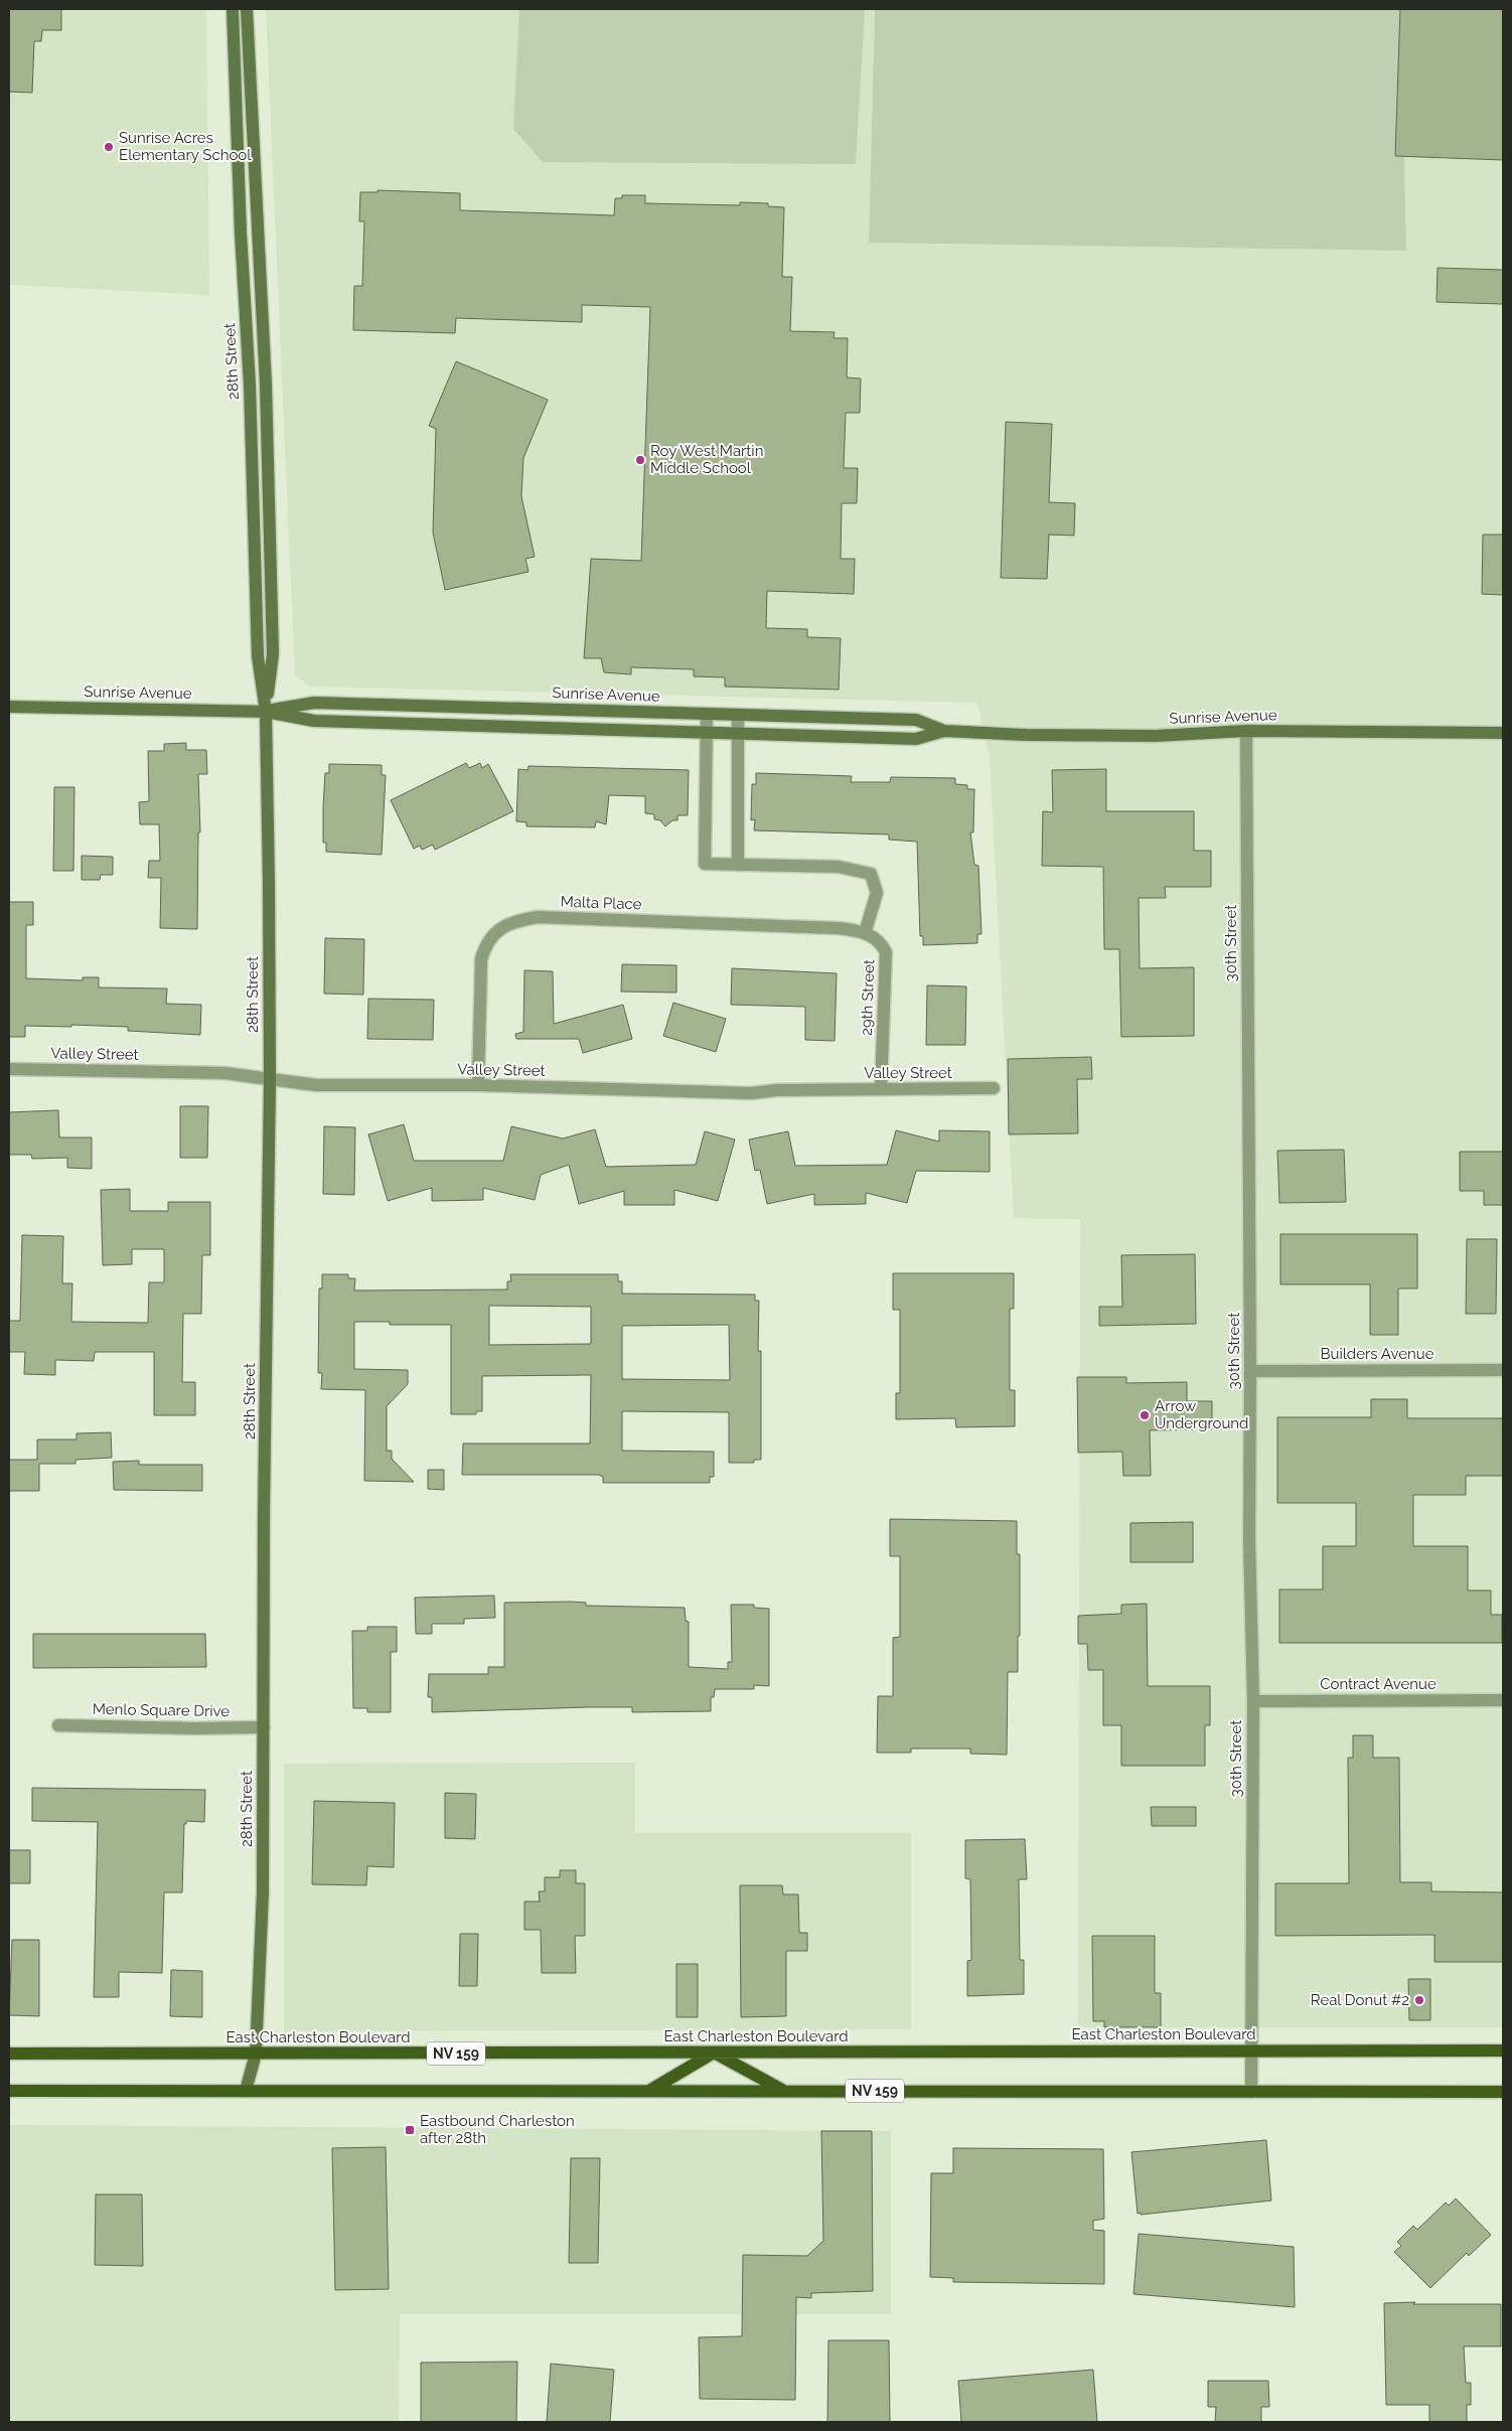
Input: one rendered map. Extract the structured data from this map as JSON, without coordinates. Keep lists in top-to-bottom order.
{
  "streets": {
    "main road": ["East Charleston Boulevard", "NV 159"],
    "street": [
      "28th Street",
      "Sunrise Avenue",
      "Malta Place",
      "30th Street",
      "29th Street",
      "Valley Street",
      "Builders Avenue",
      "Contract Avenue",
      "Menlo Square Drive"
    ]
  },
  "crossings": [
    ["28th Street", "Sunrise Avenue"],
    ["28th Street", "Valley Street"],
    ["28th Street", "Menlo Square Drive"],
    ["28th Street", "East Charleston Boulevard"],
    ["28th Street", "NV 159"],
    ["Sunrise Avenue", "30th Street"],
    ["Malta Place", "29th Street"],
    ["Malta Place", "Valley Street"],
    ["30th Street", "Builders Avenue"],
    ["30th Street", "Contract Avenue"],
    ["30th Street", "East Charleston Boulevard"],
    ["30th Street", "NV 159"],
    ["29th Street", "Valley Street"]
  ],
  "places": {
    "other": [
      "Sunrise Acres Elementary School",
      "Roy West Martin Middle School",
      "Arrow Underground",
      "Real Donut #2"
    ],
    "transit": ["Eastbound Charleston after 28th"]
  }
}
